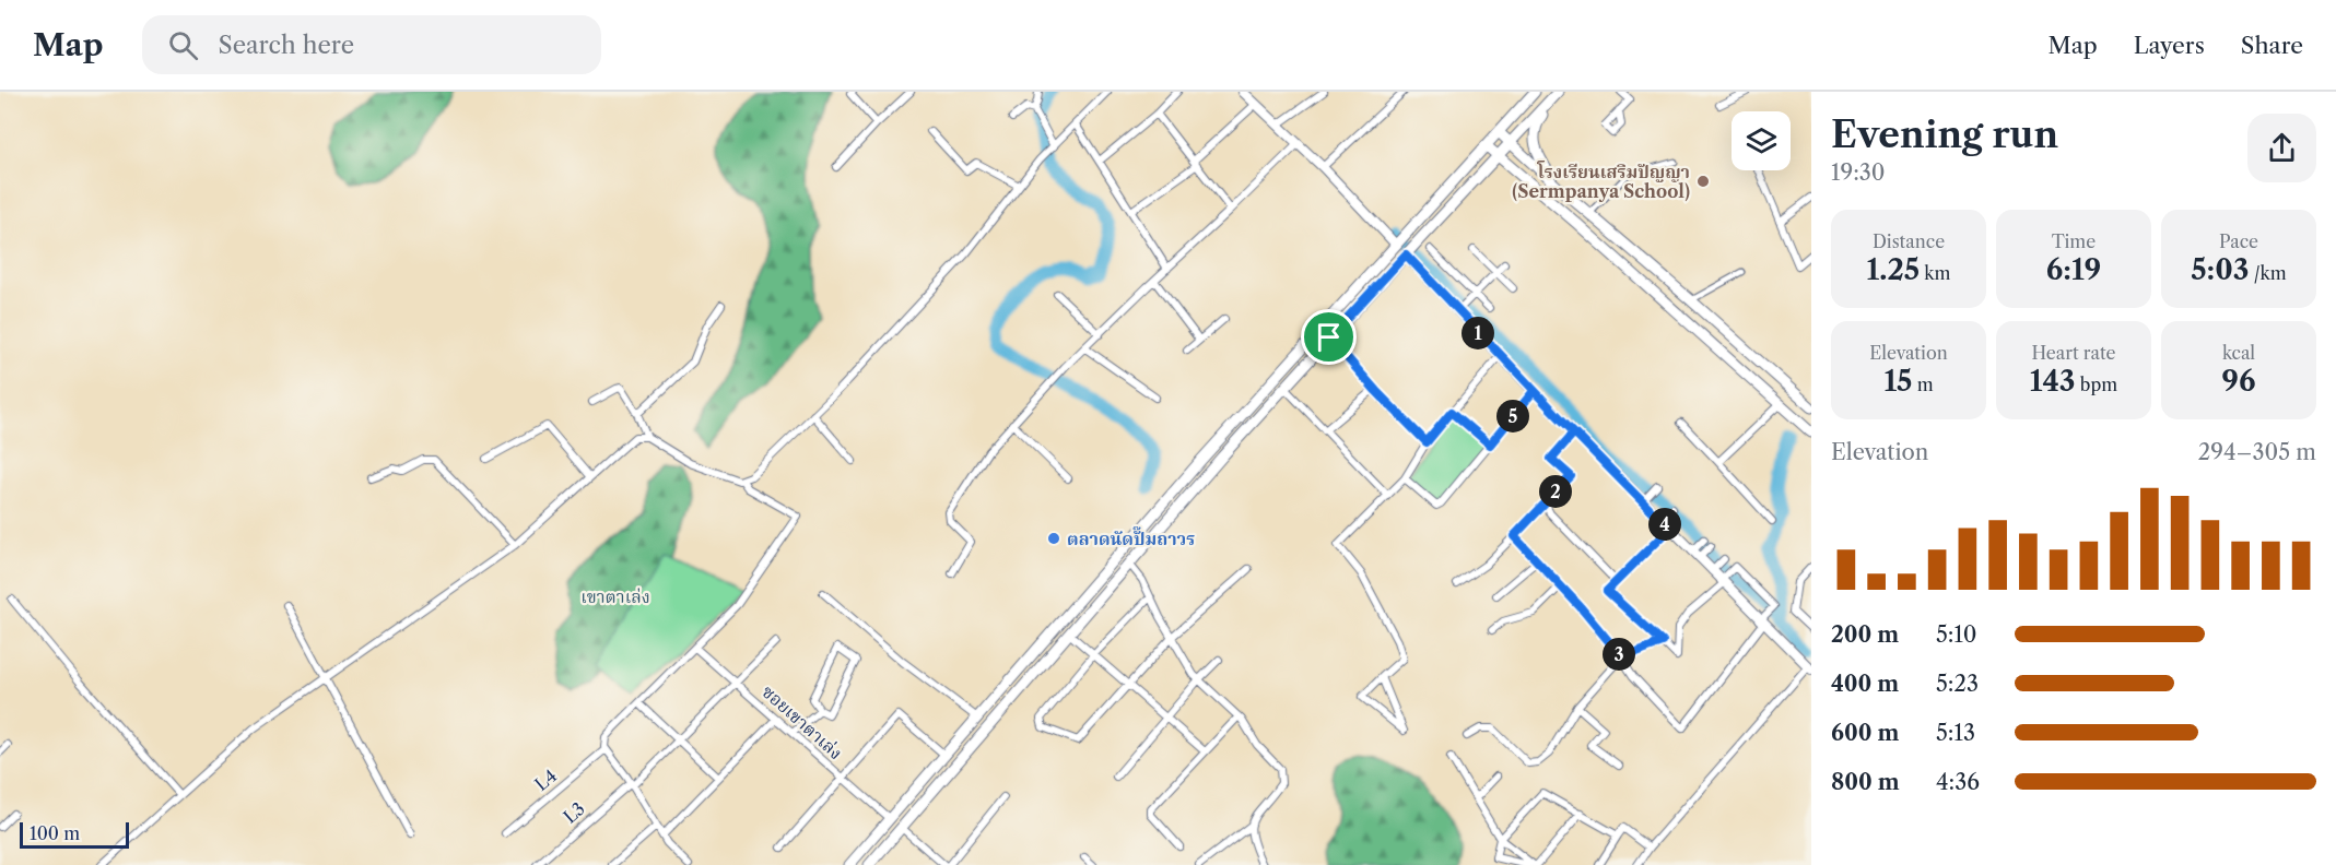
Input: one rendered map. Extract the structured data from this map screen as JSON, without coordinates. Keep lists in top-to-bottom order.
{
  "streets": {
    "street": ["ซอยเขาตาเล่ง", "L4", "L3"]
  },
  "crossings": [
    ["ซอยเขาตาเล่ง", "L3"]
  ],
  "parks": ["เขาตาเล่ง"],
  "places": ["โรงเรียนเสริมปัญญา (Sermpanya School)", "ตลาดนัดปั๊มถาวร"],
  "scale_bar": "100 m",
  "page": {
    "header": "Map",
    "search": "Search here",
    "nav": ["Map", "Layers", "Share"],
    "heading": ["Evening run", "19:30"],
    "stats": [
      ["Distance", "1.25 km"],
      ["Time", "6:19"],
      ["Pace", "5:03 /km"],
      ["Elevation", "15 m"],
      ["Heart rate", "143 bpm"],
      ["kcal", "96"]
    ],
    "pins": [
      "1",
      "5",
      "2",
      "4",
      "3"
    ],
    "chart": ["Elevation", "294–305 m"],
    "list": [
      {
        "name": "200 m",
        "note": "5:10"
      },
      {
        "name": "400 m",
        "note": "5:23"
      },
      {
        "name": "600 m",
        "note": "5:13"
      },
      {
        "name": "800 m",
        "note": "4:36"
      }
    ],
    "scale": "100 m"
  }
}
